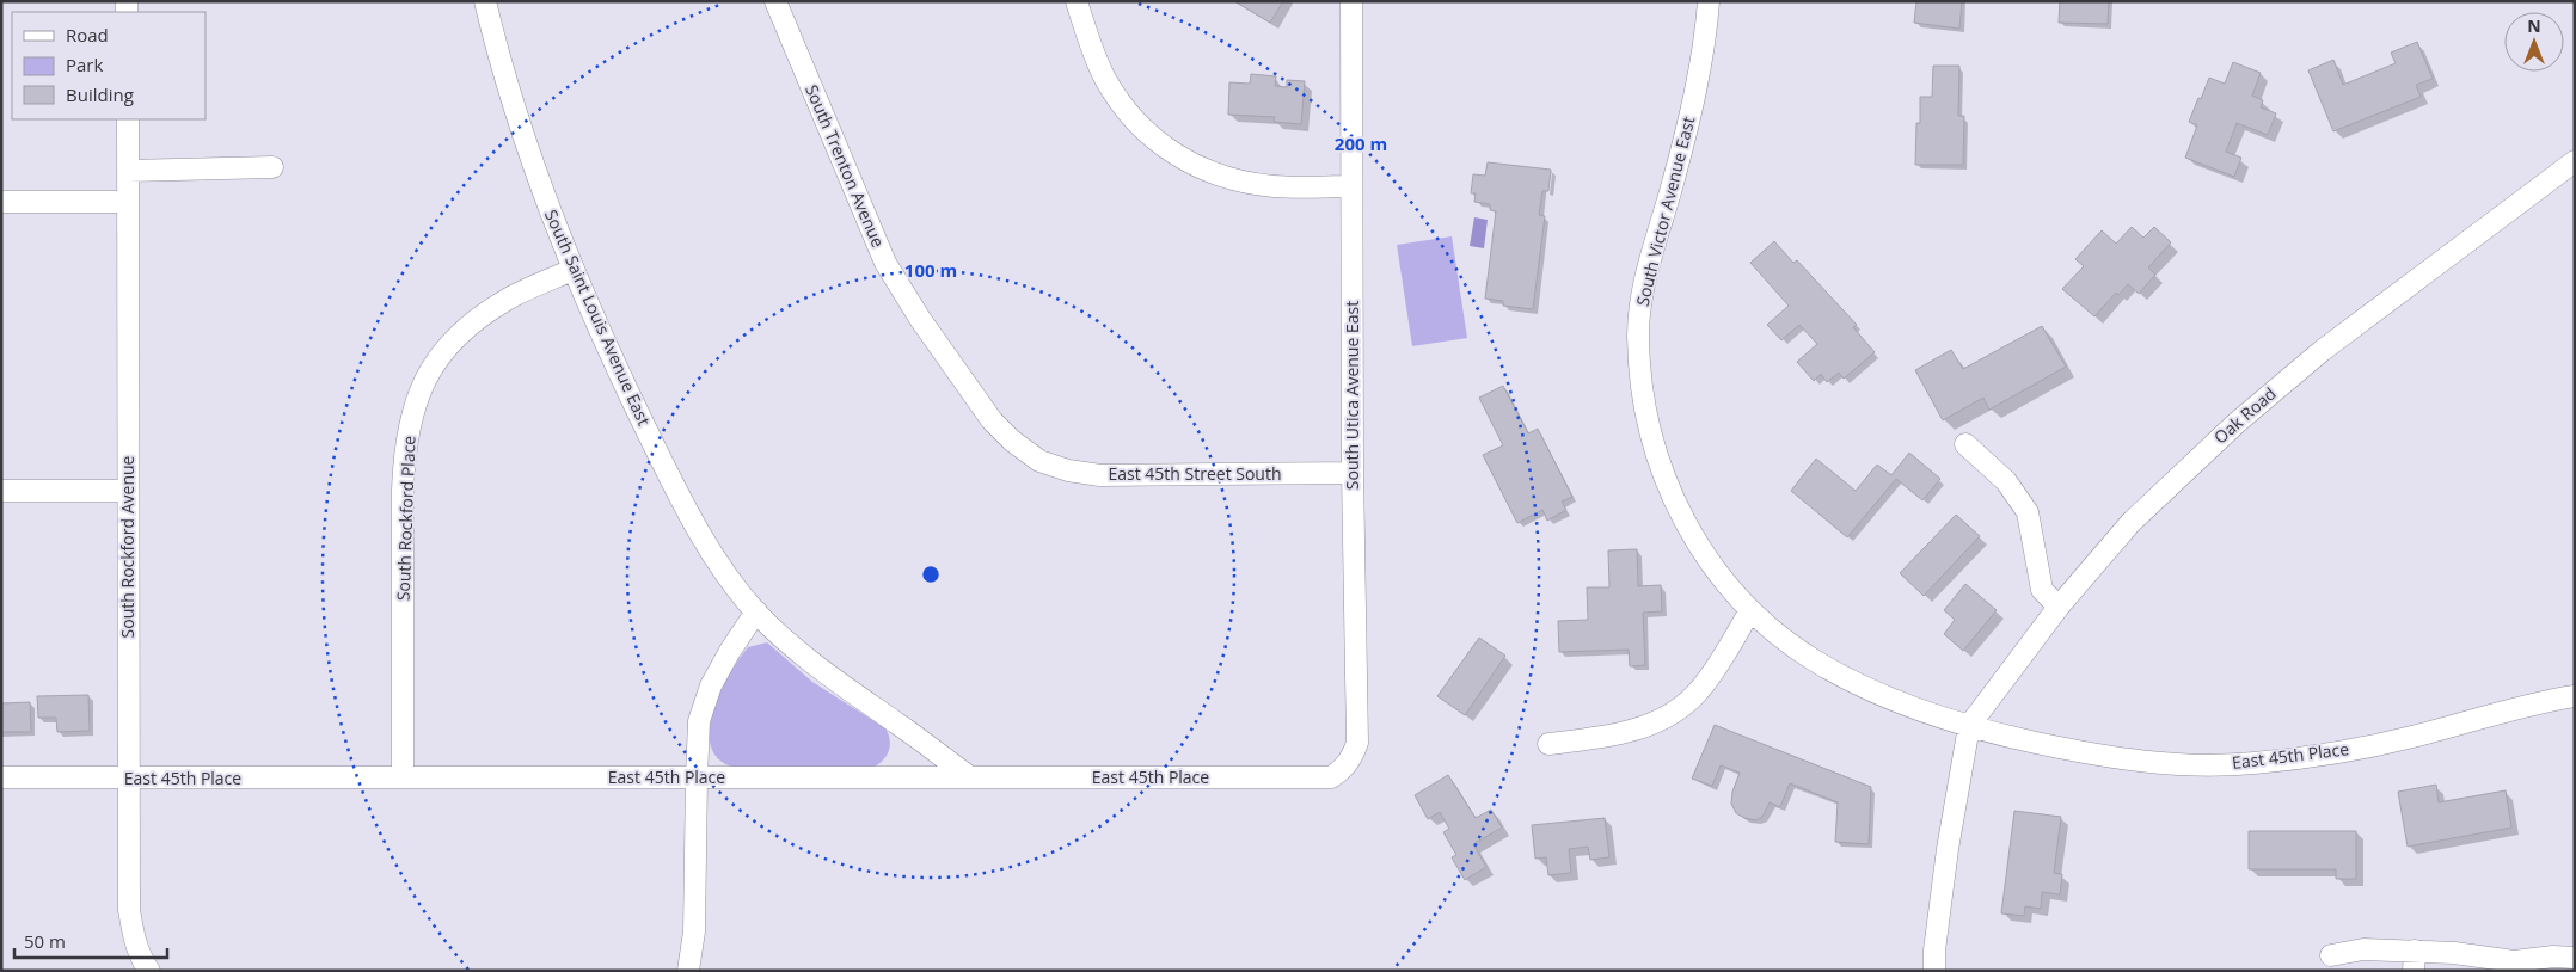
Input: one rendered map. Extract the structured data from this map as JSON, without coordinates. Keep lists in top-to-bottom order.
{
  "streets": {
    "street": [
      "South Trenton Avenue",
      "South Victor Avenue East",
      "South Saint Louis Avenue East",
      "South Utica Avenue East",
      "Oak Road",
      "East 45th Street South",
      "South Rockford Place",
      "South Rockford Avenue",
      "East 45th Place"
    ]
  },
  "crossings": [
    ["South Trenton Avenue", "East 45th Street South"],
    ["South Victor Avenue East", "Oak Road"],
    ["South Victor Avenue East", "East 45th Place"],
    ["South Saint Louis Avenue East", "South Rockford Place"],
    ["South Saint Louis Avenue East", "East 45th Place"],
    ["South Utica Avenue East", "East 45th Street South"],
    ["South Utica Avenue East", "East 45th Place"],
    ["Oak Road", "East 45th Place"],
    ["South Rockford Place", "East 45th Place"],
    ["South Rockford Avenue", "East 45th Place"]
  ],
  "legend": ["Road", "Park", "Building"],
  "scale_bar": "50 m",
  "north": "top",
  "rings": ["200 m", "100 m"]
}
